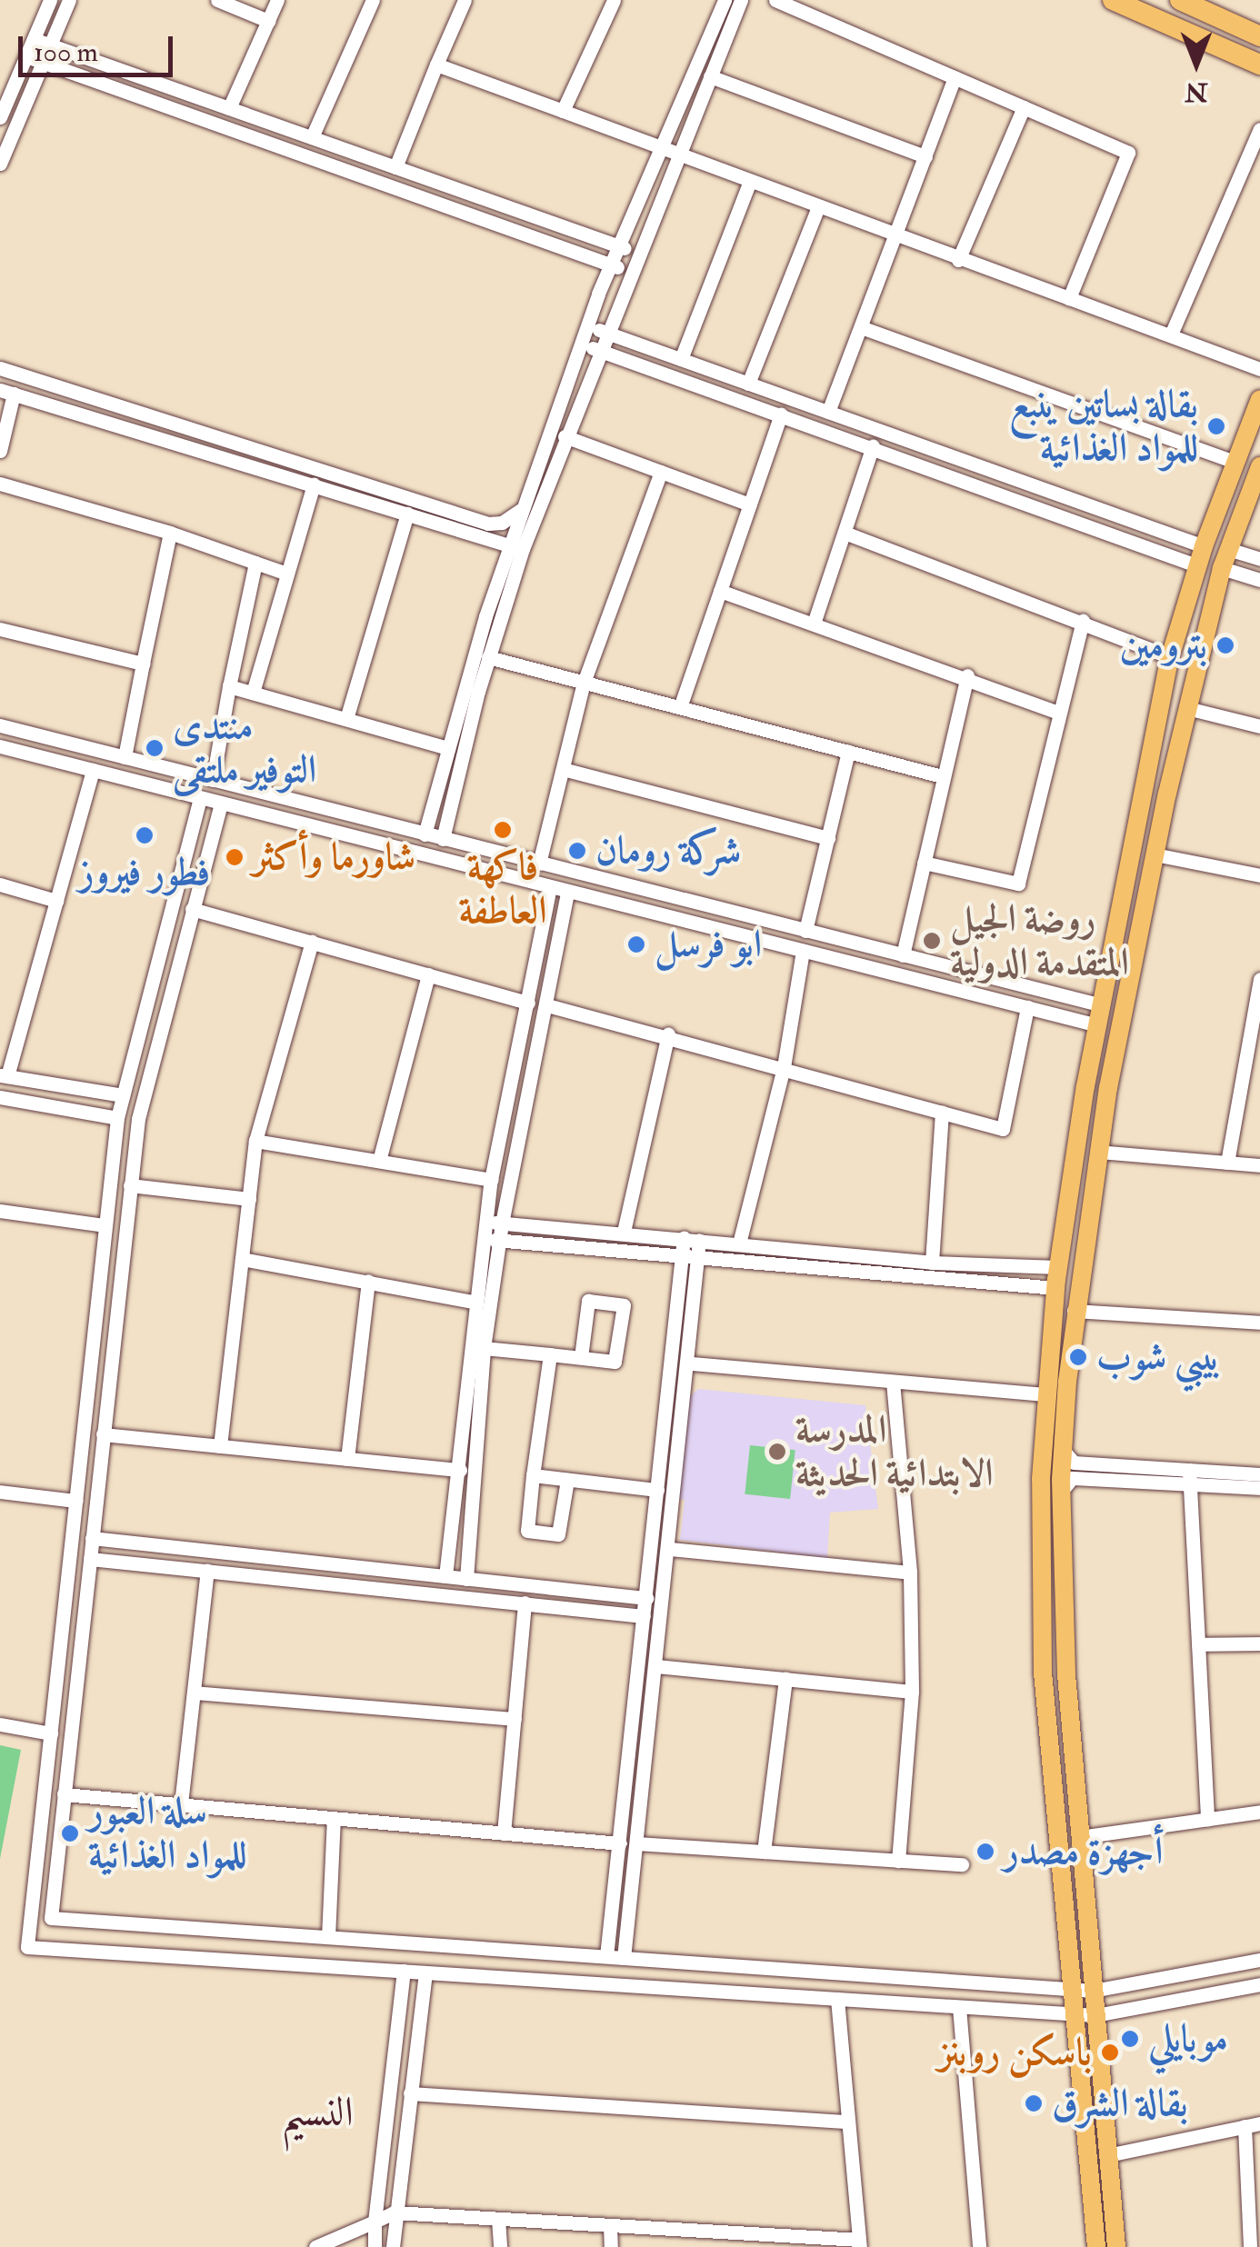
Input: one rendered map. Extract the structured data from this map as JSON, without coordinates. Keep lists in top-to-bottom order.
{
  "districts": ["النسيم"],
  "places": [
    "بقالة بساتين ينبع للمواد الغذائية",
    "بترومين",
    "منتدى التوفير ملتقى",
    "فاكهة العاطفة",
    "فطور فيروز",
    "شركة رومان",
    "شاورما وأكثر",
    "روضة الجيل المتقدمة الدولية",
    "ابو فرسل",
    "بيبي شوب",
    "المدرسة الابتدائية الحديثة",
    "سلة العبور للمواد الغذائية",
    "أجهزة مصدر",
    "موبايلي",
    "باسكن روبنز",
    "بقالة الشرق"
  ],
  "scale_bar": "100 m",
  "north": "bottom"
}
